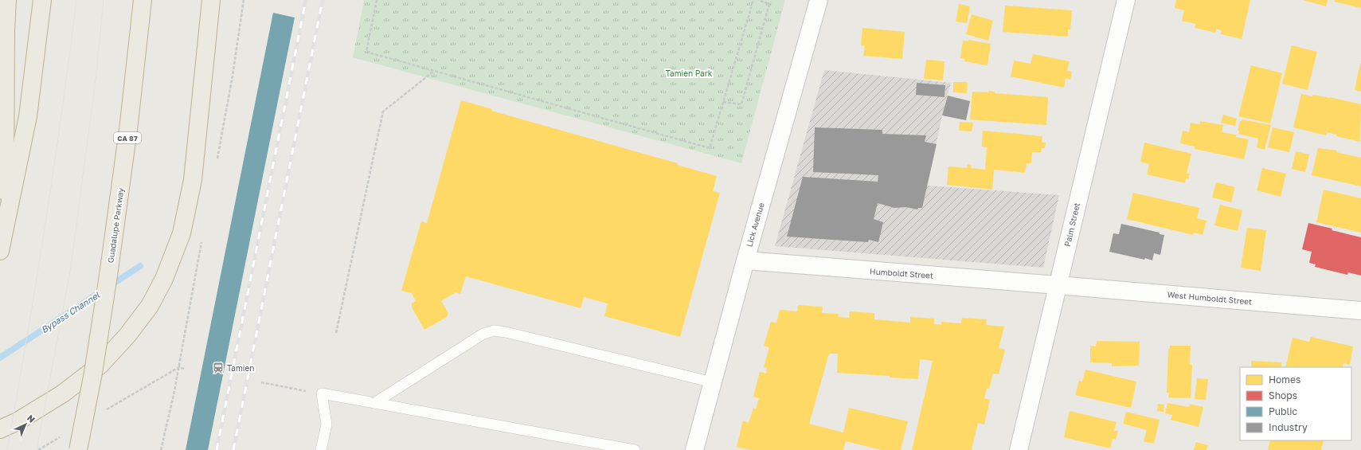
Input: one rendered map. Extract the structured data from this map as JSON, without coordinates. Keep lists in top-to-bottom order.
{
  "streets": {
    "highway": ["CA 87", "Guadalupe Parkway"],
    "street": [
      "Lick Avenue",
      "Palm Street",
      "Humboldt Street",
      "West Humboldt Street"
    ]
  },
  "crossings": [
    ["Lick Avenue", "Humboldt Street"],
    ["Palm Street", "Humboldt Street"],
    ["Palm Street", "West Humboldt Street"],
    ["Humboldt Street", "West Humboldt Street"]
  ],
  "water": ["Bypass Channel"],
  "parks": ["Tamien Park"],
  "places": {
    "station": ["Tamien"]
  },
  "legend": [
    "Homes",
    "Shops",
    "Public",
    "Industry"
  ],
  "north": "top right"
}
